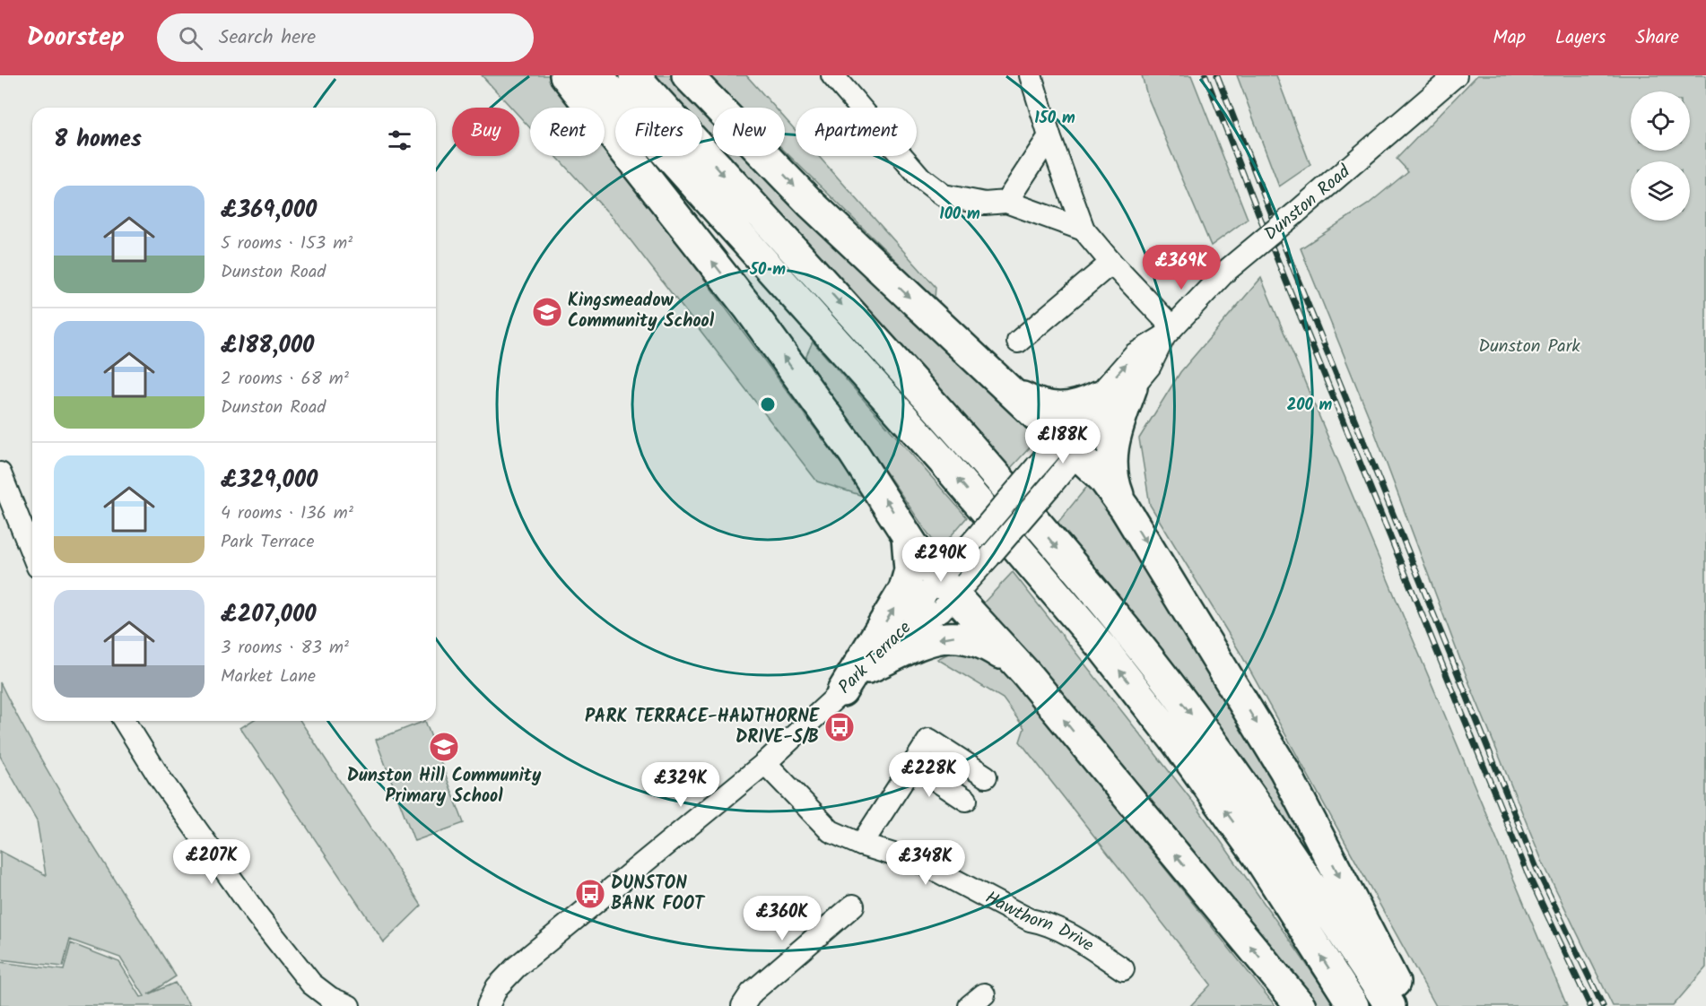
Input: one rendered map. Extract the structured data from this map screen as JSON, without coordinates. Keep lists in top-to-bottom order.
{
  "streets": {
    "street": ["Dunston Road", "Park Terrace", "Hawthorn Drive"]
  },
  "crossings": [
    ["Dunston Road", "Park Terrace"],
    ["Park Terrace", "Hawthorn Drive"]
  ],
  "parks": ["Dunston Park"],
  "places": {
    "school or university": ["Kingsmeadow Community School", "Dunston Hill Community Primary School"],
    "bus stop": ["PARK TERRACE-HAWTHORNE DRIVE-S/B", "DUNSTON BANK FOOT"]
  },
  "page": {
    "header": "Doorstep",
    "search": "Search here",
    "nav": ["Map", "Layers", "Share"],
    "chip": [
      "Buy",
      "Rent",
      "Filters",
      "New",
      "Apartment"
    ],
    "heading": "8 homes",
    "list": [
      {
        "name": "£369,000",
        "note": "5 rooms · 153 m² · Dunston Road"
      },
      {
        "name": "£188,000",
        "note": "2 rooms · 68 m² · Dunston Road"
      },
      {
        "name": "£329,000",
        "note": "4 rooms · 136 m² · Park Terrace"
      },
      {
        "name": "£207,000",
        "note": "3 rooms · 83 m² · Market Lane"
      }
    ],
    "price": [
      "£369K",
      "£188K",
      "£290K",
      "£228K",
      "£329K",
      "£207K",
      "£348K",
      "£360K"
    ]
  },
  "rings": [
    "150 m",
    "100 m",
    "50 m",
    "200 m"
  ]
}
